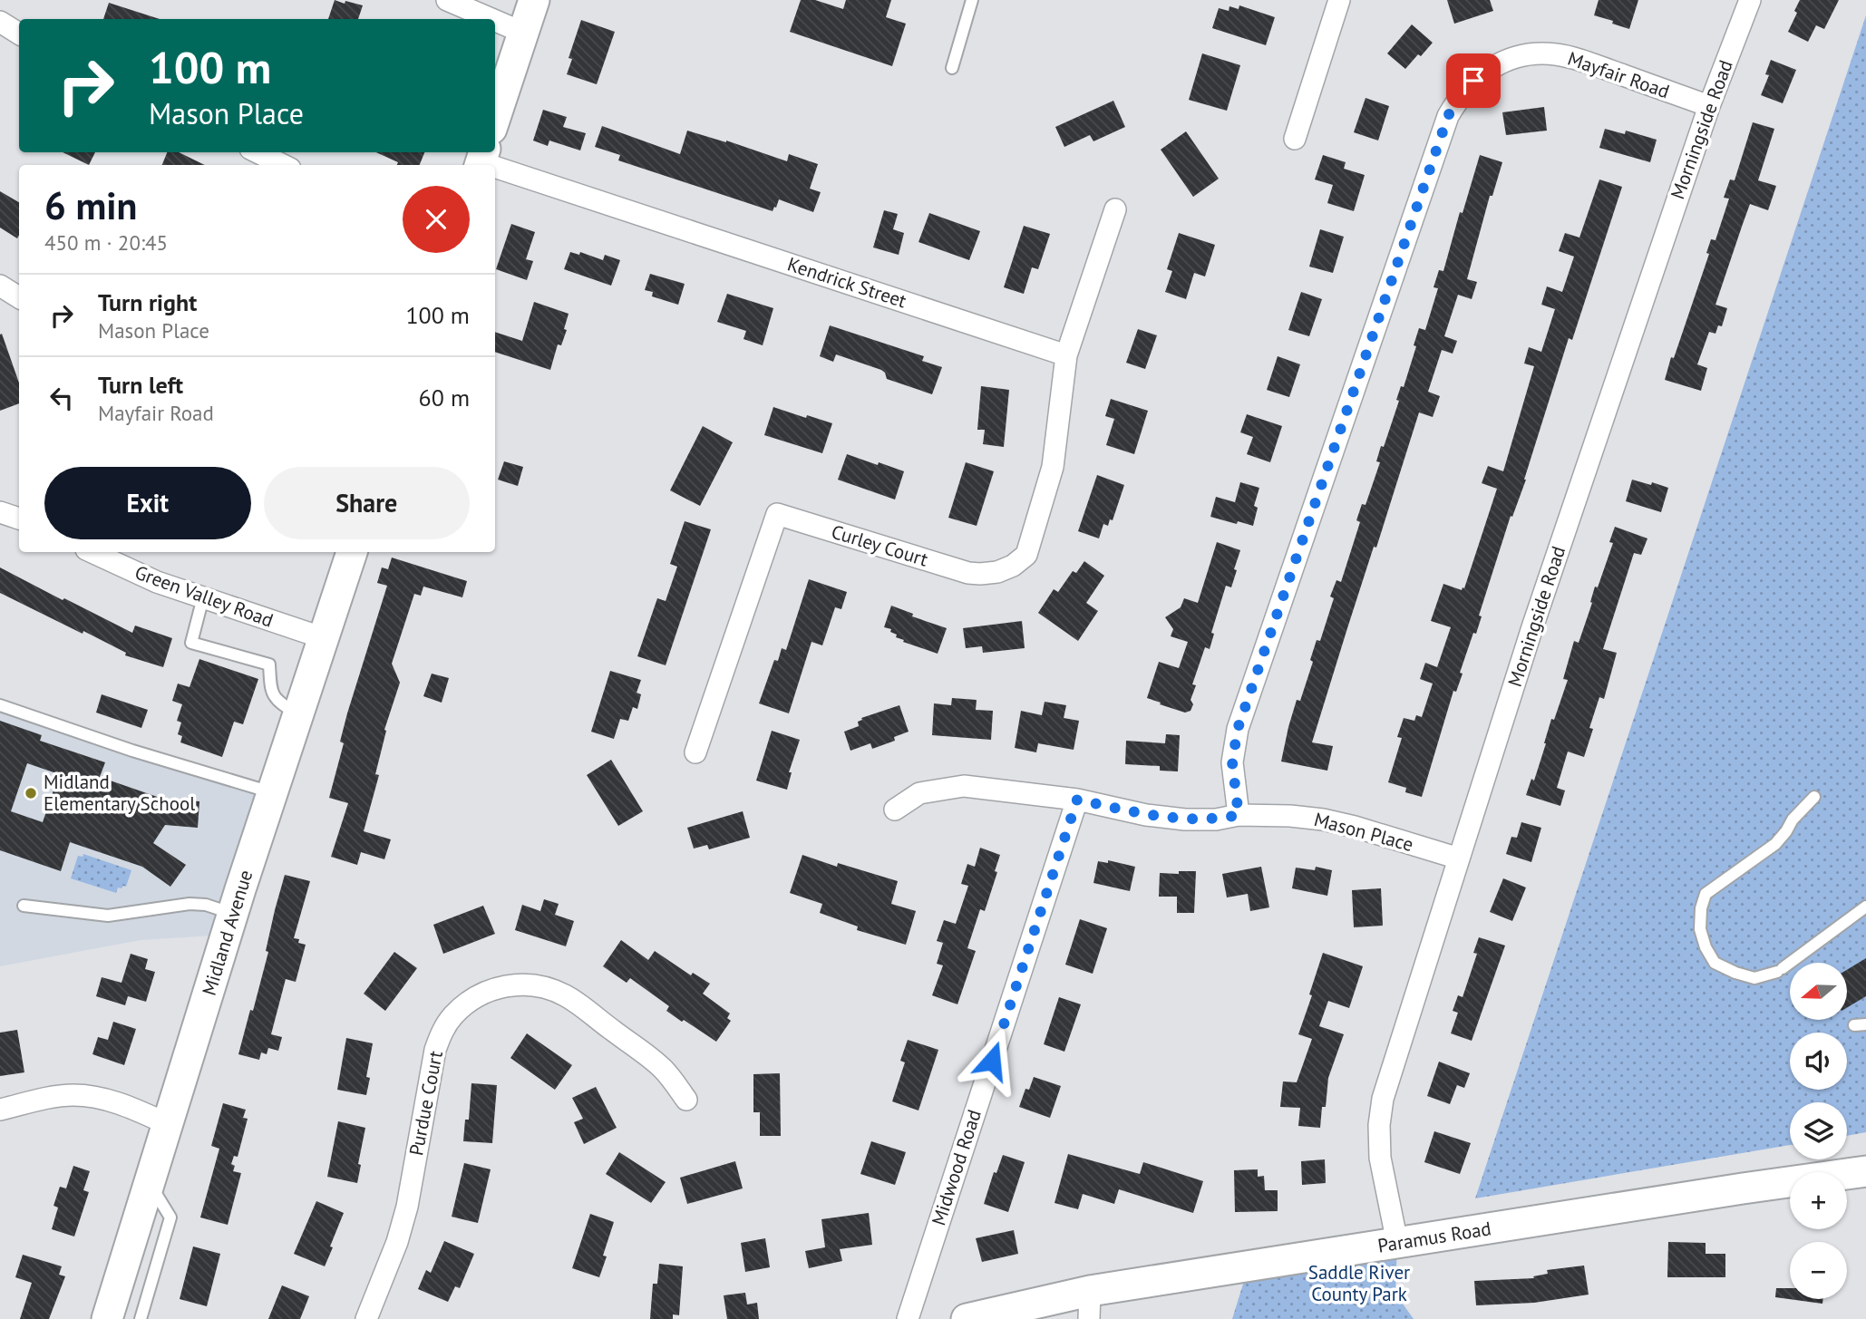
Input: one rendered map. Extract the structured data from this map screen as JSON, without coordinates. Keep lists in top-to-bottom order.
{
  "streets": {
    "street": [
      "Mayfair Road",
      "Morningside Road",
      "Kendrick Street",
      "Curley Court",
      "Green Valley Road",
      "Mason Place",
      "Midland Avenue",
      "Purdue Court",
      "Midwood Road",
      "Paramus Road"
    ]
  },
  "crossings": [
    ["Mayfair Road", "Morningside Road"],
    ["Mayfair Road", "Mason Place"],
    ["Morningside Road", "Mason Place"],
    ["Morningside Road", "Paramus Road"],
    ["Kendrick Street", "Curley Court"],
    ["Green Valley Road", "Midland Avenue"],
    ["Mason Place", "Midwood Road"]
  ],
  "parks": ["Saddle River County Park"],
  "places": ["Midland Elementary School"],
  "north": "left",
  "page": {
    "turn": ["100 m", "Mason Place"],
    "heading": ["6 min", "450 m · 20:45"],
    "list": [
      {
        "name": "Turn right",
        "note": "Mason Place",
        "value": "100 m"
      },
      {
        "name": "Turn left",
        "note": "Mayfair Road",
        "value": "60 m"
      }
    ],
    "buttons": ["Exit", "Share"],
    "map_buttons": ["+", "−"]
  }
}
